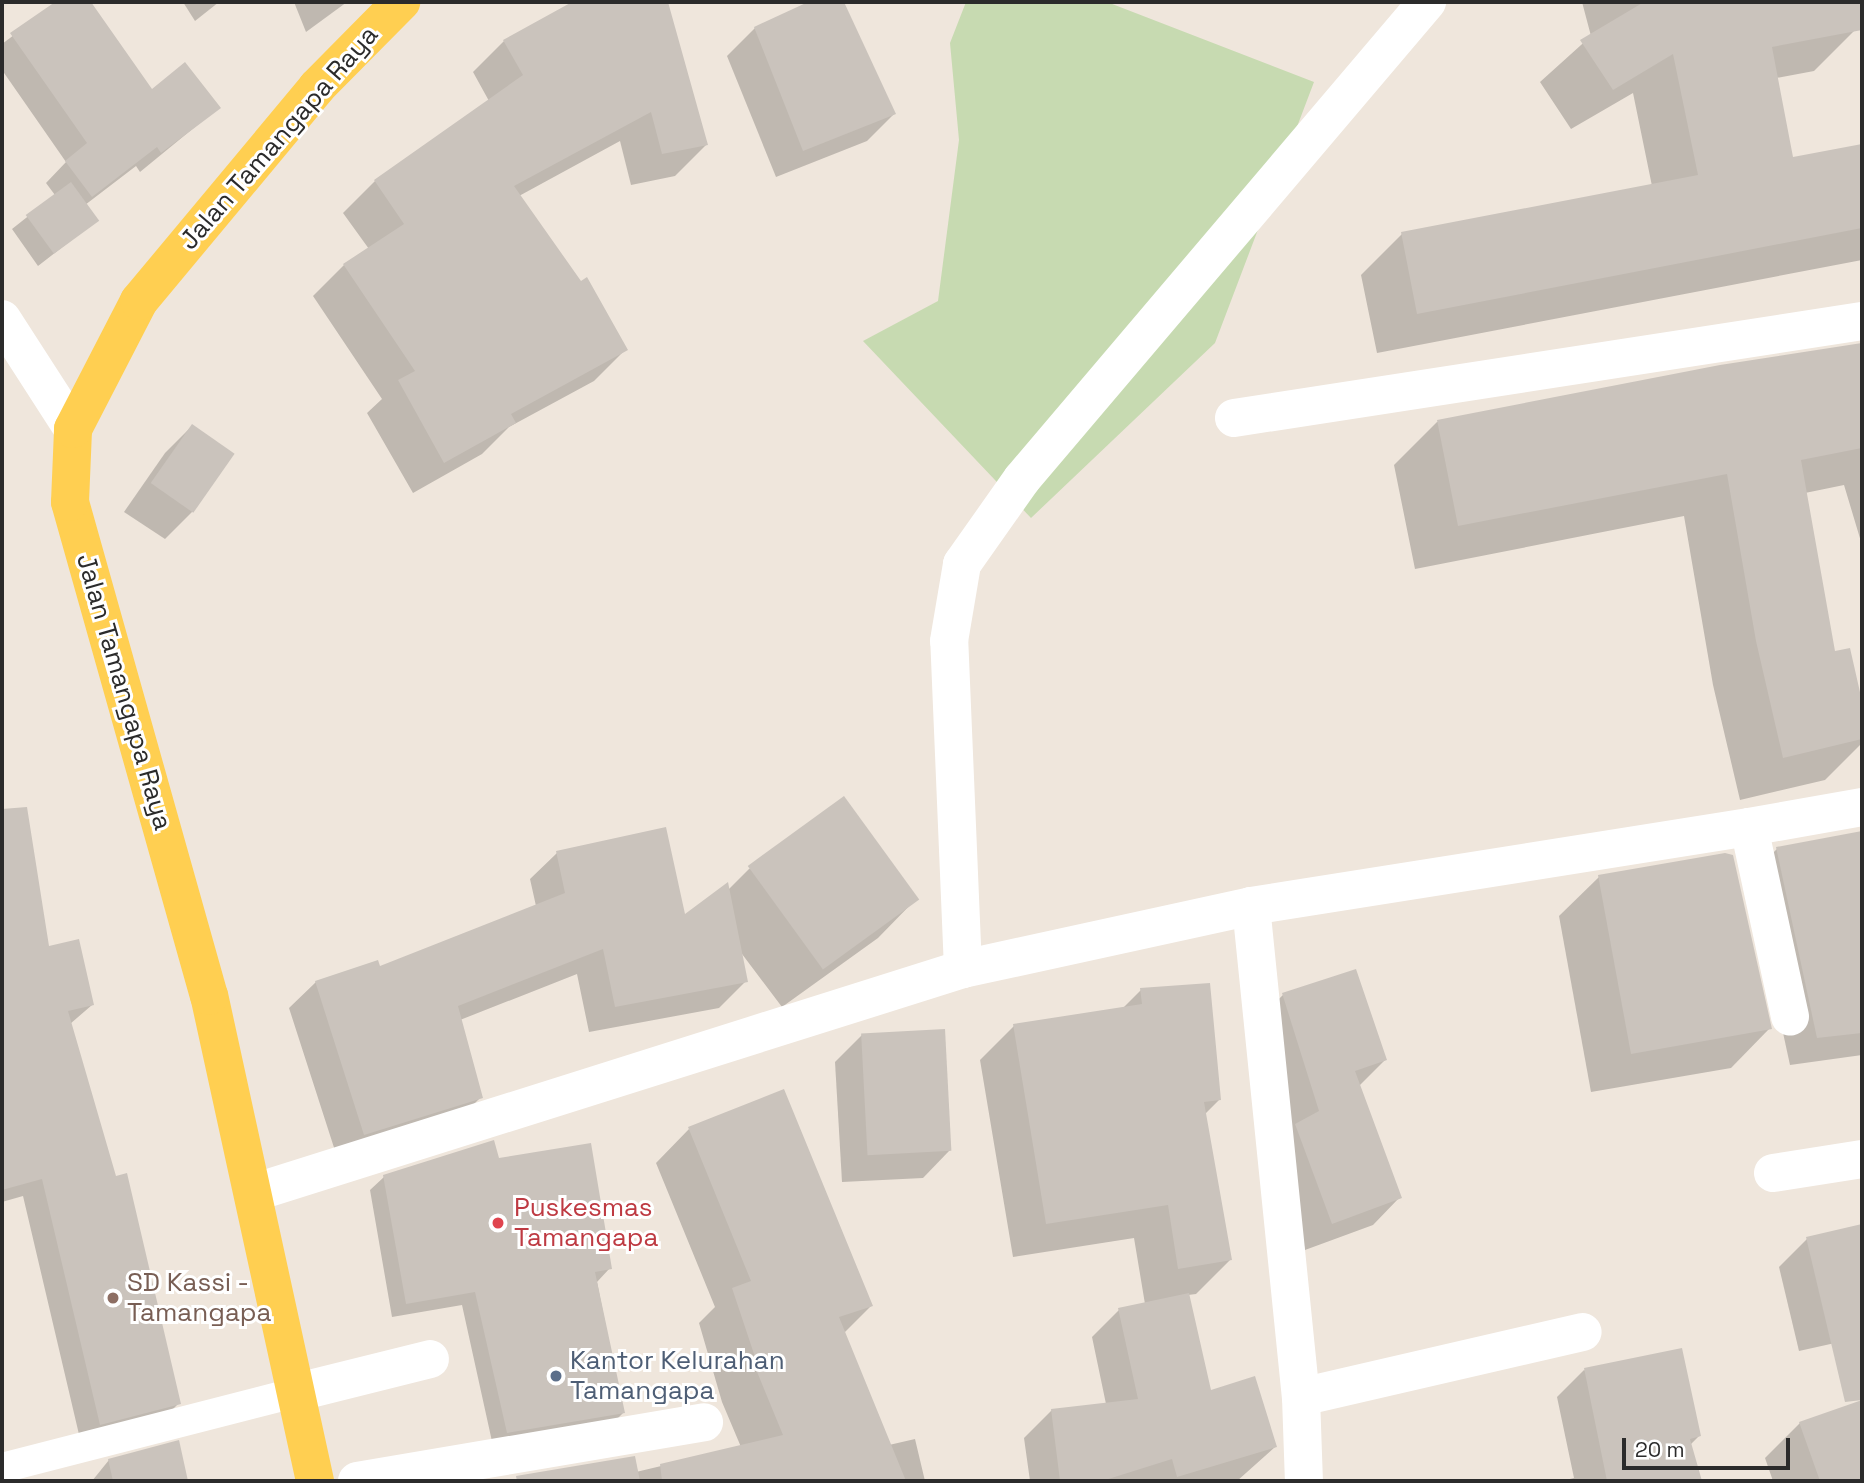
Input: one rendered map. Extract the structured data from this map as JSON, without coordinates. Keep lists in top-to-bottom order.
{
  "streets": {
    "main road": ["Jalan Tamangapa Raya"]
  },
  "places": ["Puskesmas Tamangapa", "SD Kassi - Tamangapa", "Kantor Kelurahan Tamangapa"],
  "scale_bar": "20 m"
}
